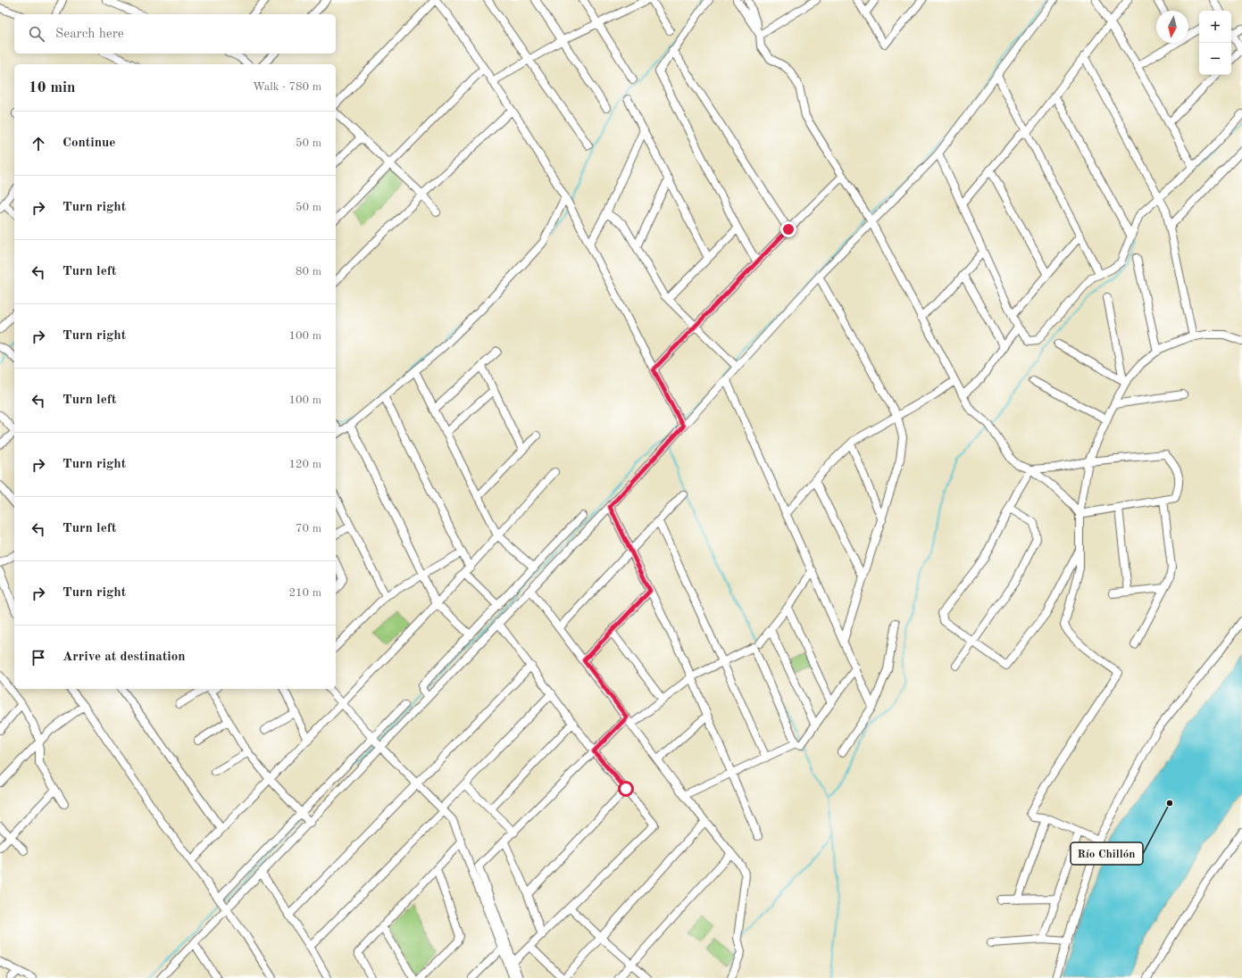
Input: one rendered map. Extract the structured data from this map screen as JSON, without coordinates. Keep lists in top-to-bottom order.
{
  "places": ["Río Chillón"],
  "north": "bottom",
  "page": {
    "map_buttons": ["+", "−"],
    "search": "Search here",
    "heading": ["10 min", "Walk · 780 m"],
    "list": [
      ["Continue", "50 m"],
      ["Turn right", "50 m"],
      ["Turn left", "80 m"],
      ["Turn right", "100 m"],
      ["Turn left", "100 m"],
      ["Turn right", "120 m"],
      ["Turn left", "70 m"],
      ["Turn right", "210 m"],
      "Arrive at destination"
    ]
  }
}
